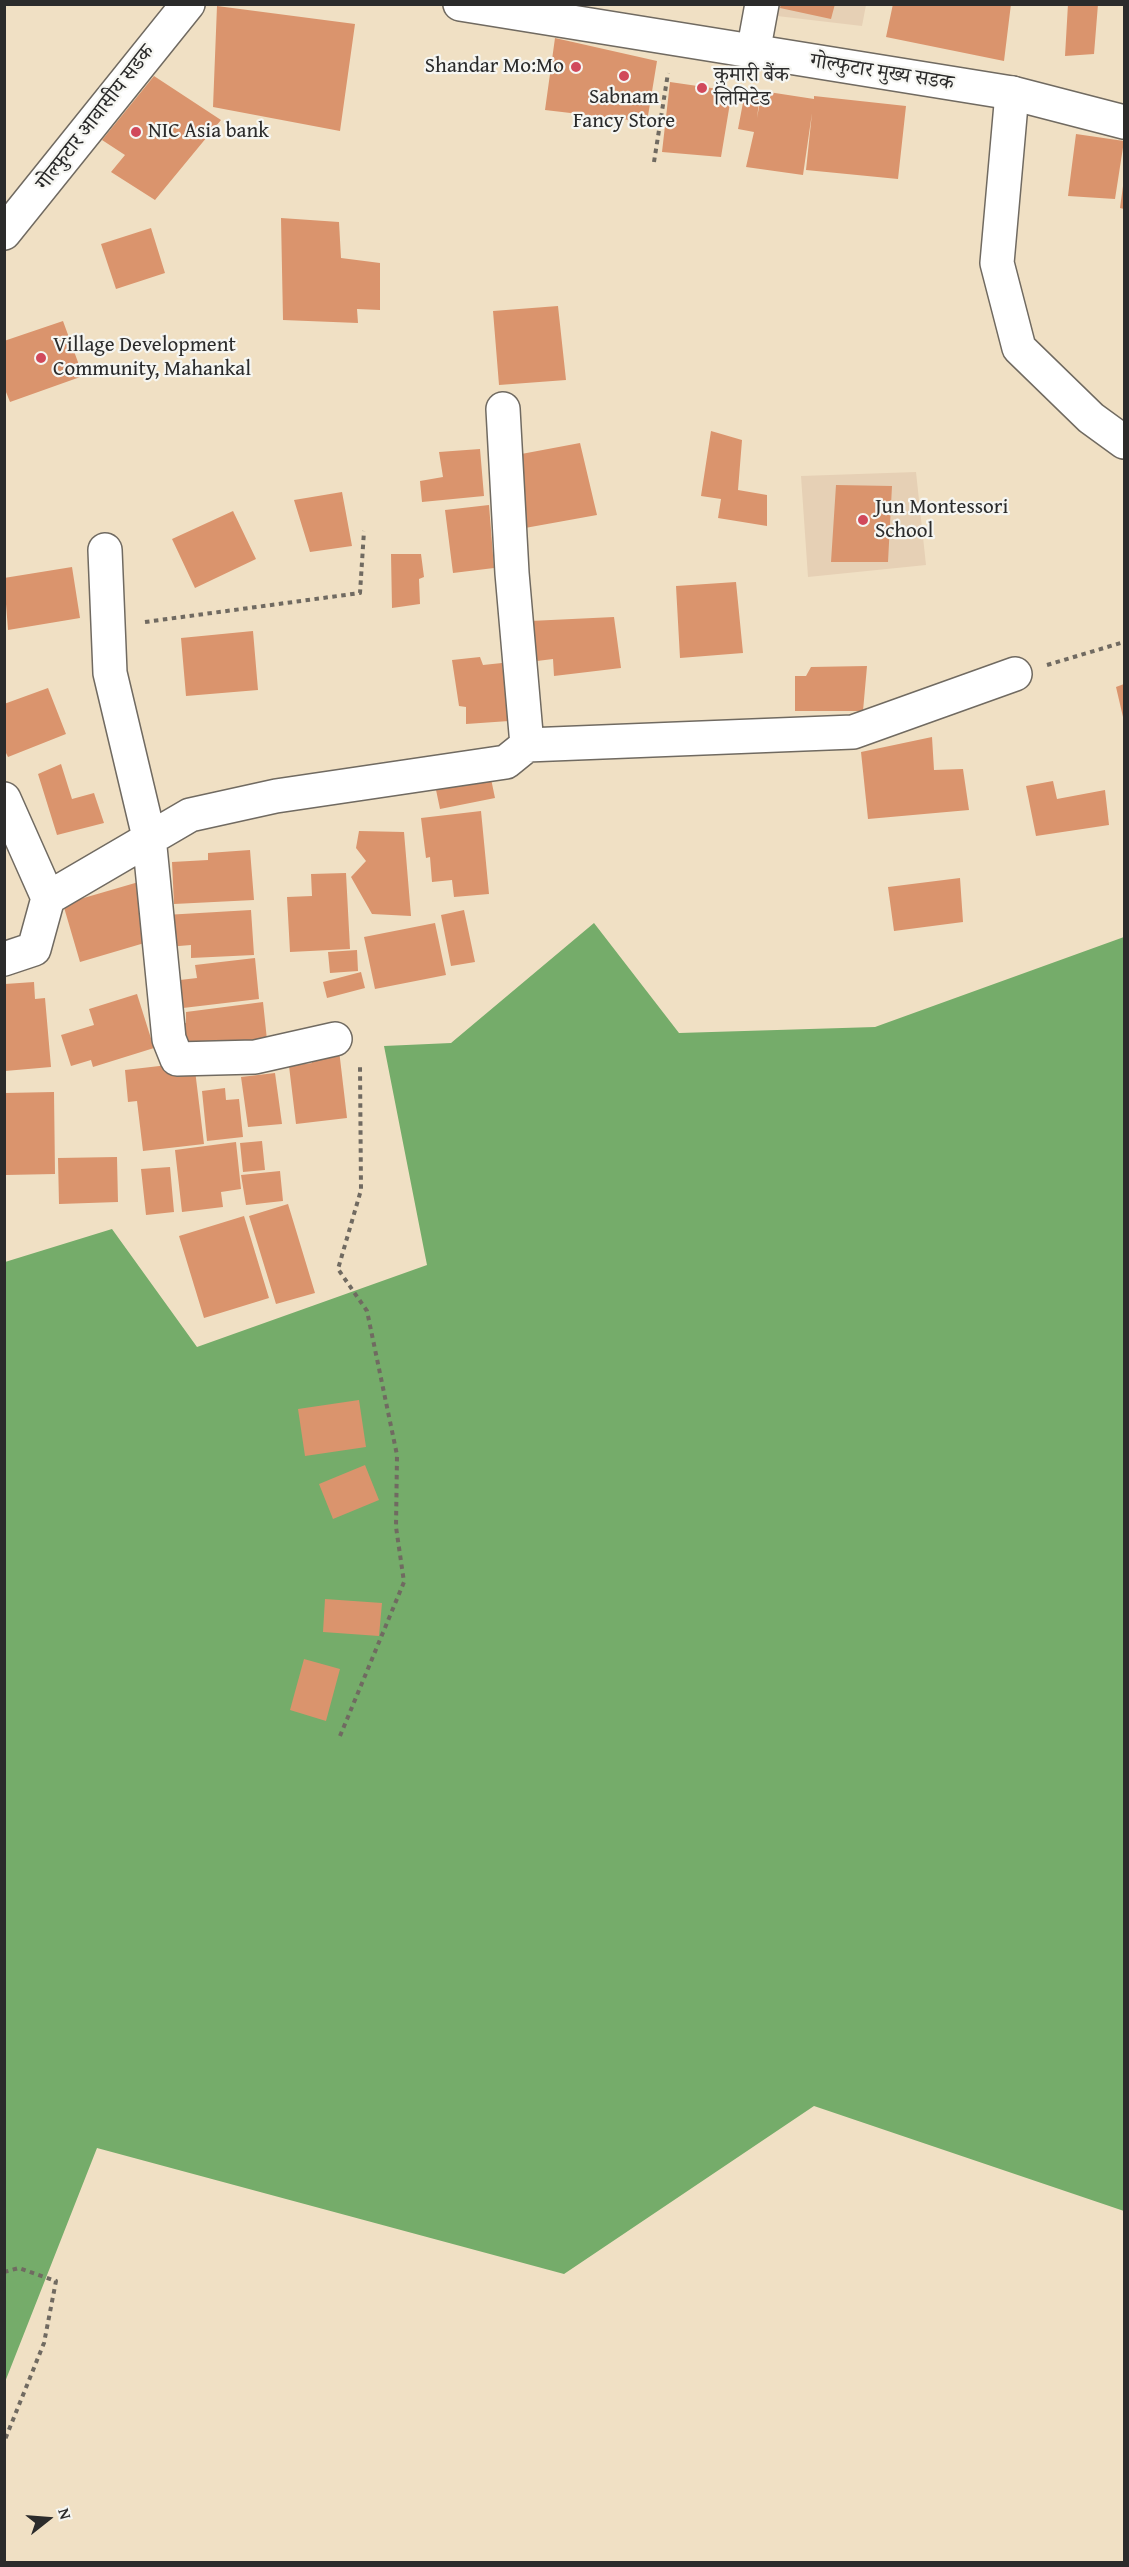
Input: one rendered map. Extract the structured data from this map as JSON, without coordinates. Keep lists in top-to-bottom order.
{
  "streets": {
    "street": ["गोल्फुटार मुख्य सडक", "गोल्फुटार आवासीय सडक"]
  },
  "places": [
    "Shandar Mo:Mo",
    "Sabnam Fancy Store",
    "कुमारी बैंक लिमिटेड",
    "NIC Asia bank",
    "Village Development Community, Mahankal",
    "Jun Montessori School"
  ],
  "north": "right"
}
